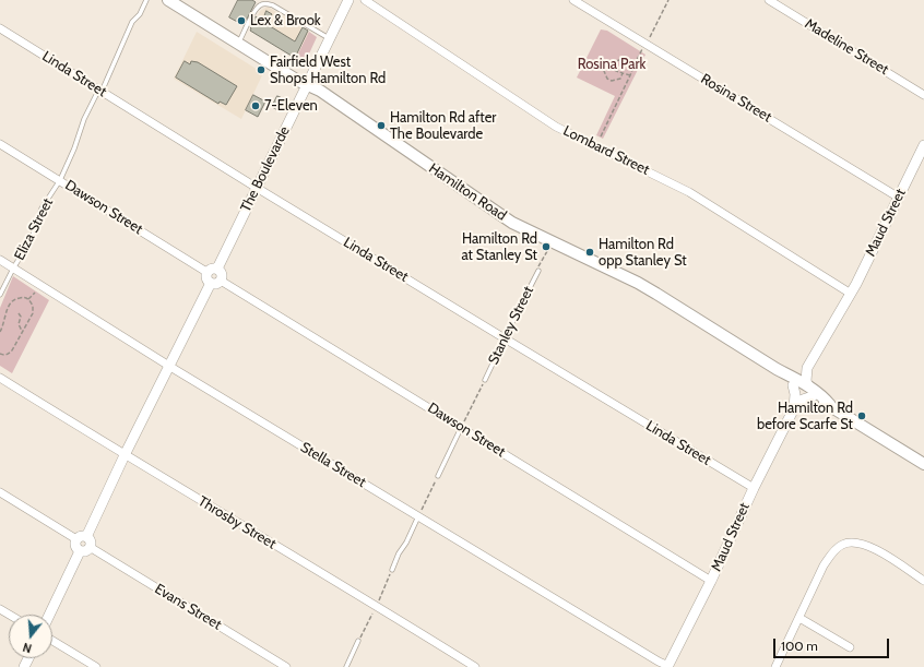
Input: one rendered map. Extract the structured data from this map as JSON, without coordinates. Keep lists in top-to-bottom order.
{
  "streets": {
    "main road": ["Hamilton Road"],
    "street": [
      "Madeline Street",
      "Linda Street",
      "Rosina Street",
      "Lombard Street",
      "The Boulevarde",
      "Dawson Street",
      "Maud Street",
      "Stella Street",
      "Throsby Street",
      "Evans Street"
    ],
    "lane": ["Eliza Street", "Stanley Street"]
  },
  "crossings": [
    ["Linda Street", "The Boulevarde"],
    ["Linda Street", "Maud Street"],
    ["Linda Street", "Eliza Street"],
    ["Linda Street", "Stanley Street"],
    ["Rosina Street", "Maud Street"],
    ["Lombard Street", "Maud Street"],
    ["The Boulevarde", "Hamilton Road"],
    ["The Boulevarde", "Dawson Street"],
    ["Hamilton Road", "Maud Street"],
    ["Dawson Street", "Maud Street"],
    ["Dawson Street", "Eliza Street"],
    ["Maud Street", "Stella Street"],
    ["Eliza Street", "Stella Street"]
  ],
  "parks": ["Rosina Park"],
  "places": [
    "Lex & Brook",
    "Fairfield West Shops Hamilton Rd",
    "7-Eleven",
    "Hamilton Rd after The Boulevarde",
    "Hamilton Rd at Stanley St",
    "Hamilton Rd opp Stanley St",
    "Hamilton Rd before Scarfe St"
  ],
  "scale_bar": "100 m",
  "north": "bottom"
}
